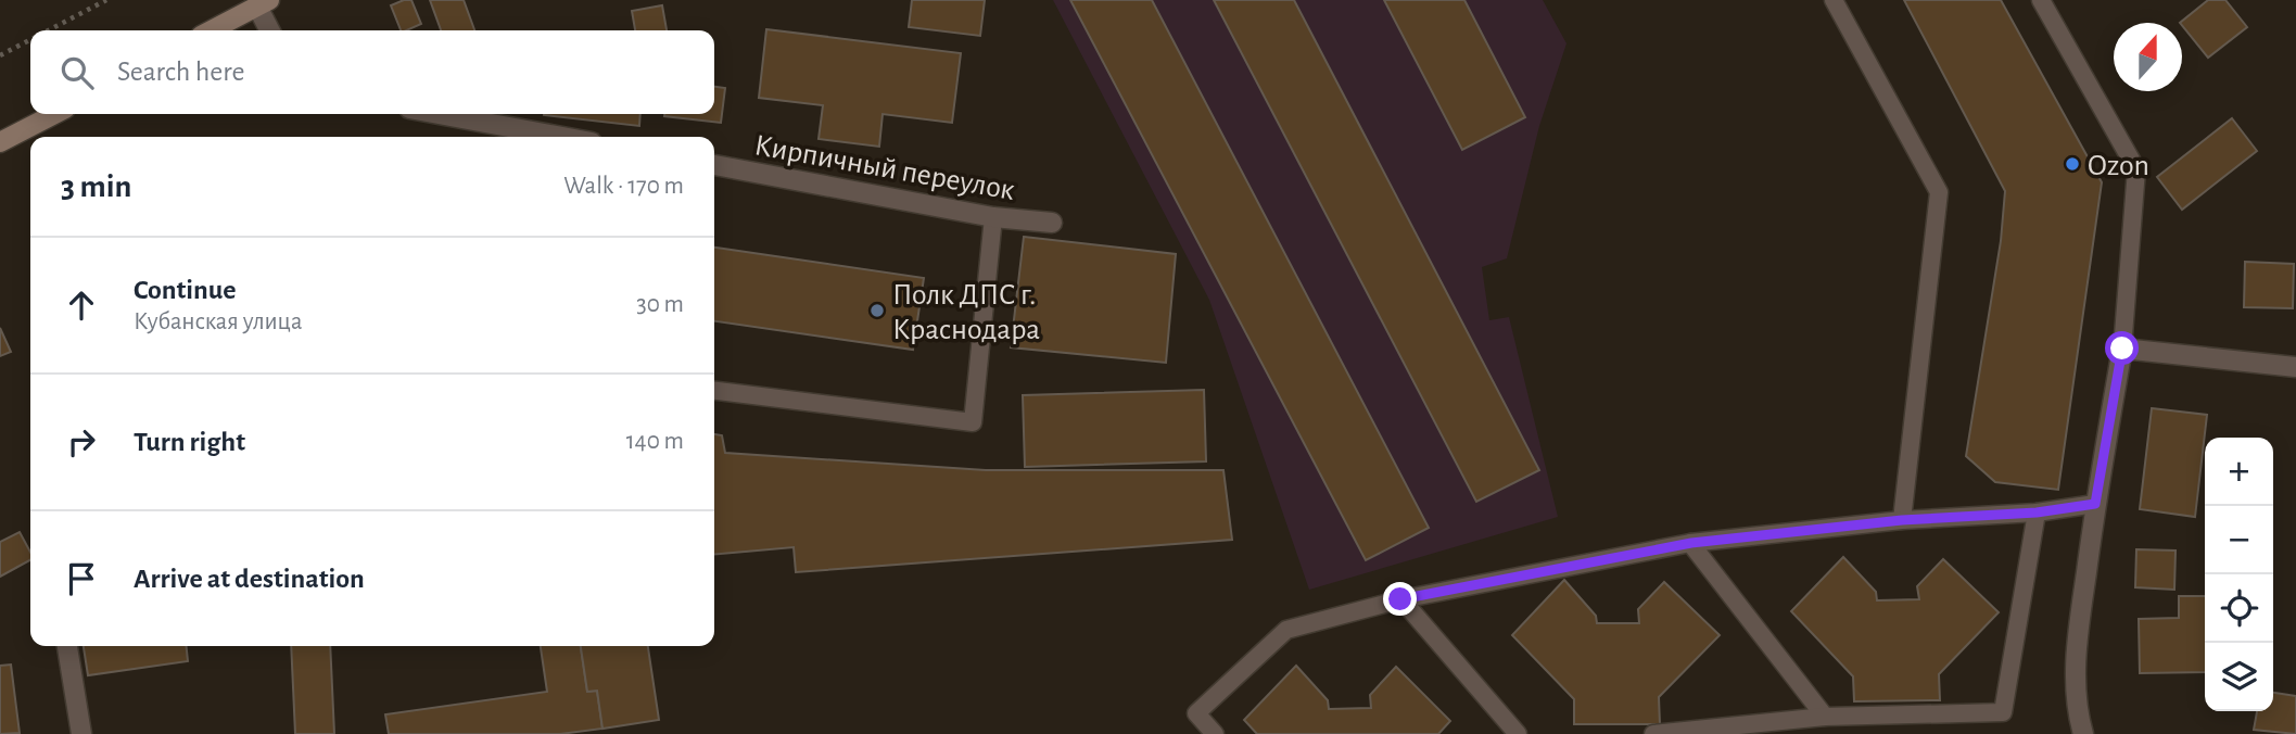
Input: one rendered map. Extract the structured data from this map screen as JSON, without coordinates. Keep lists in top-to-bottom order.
{
  "streets": {
    "street": ["Кирпичный переулок"]
  },
  "places": ["Ozon", "Полк ДПС г. Краснодара"],
  "north": "top",
  "page": {
    "search": "Search here",
    "heading": ["3 min", "Walk · 170 m"],
    "list": [
      ["Continue", "Кубанская улица", "30 m"],
      ["Turn right", "140 m"],
      "Arrive at destination"
    ],
    "map_buttons": ["+", "−"]
  }
}
